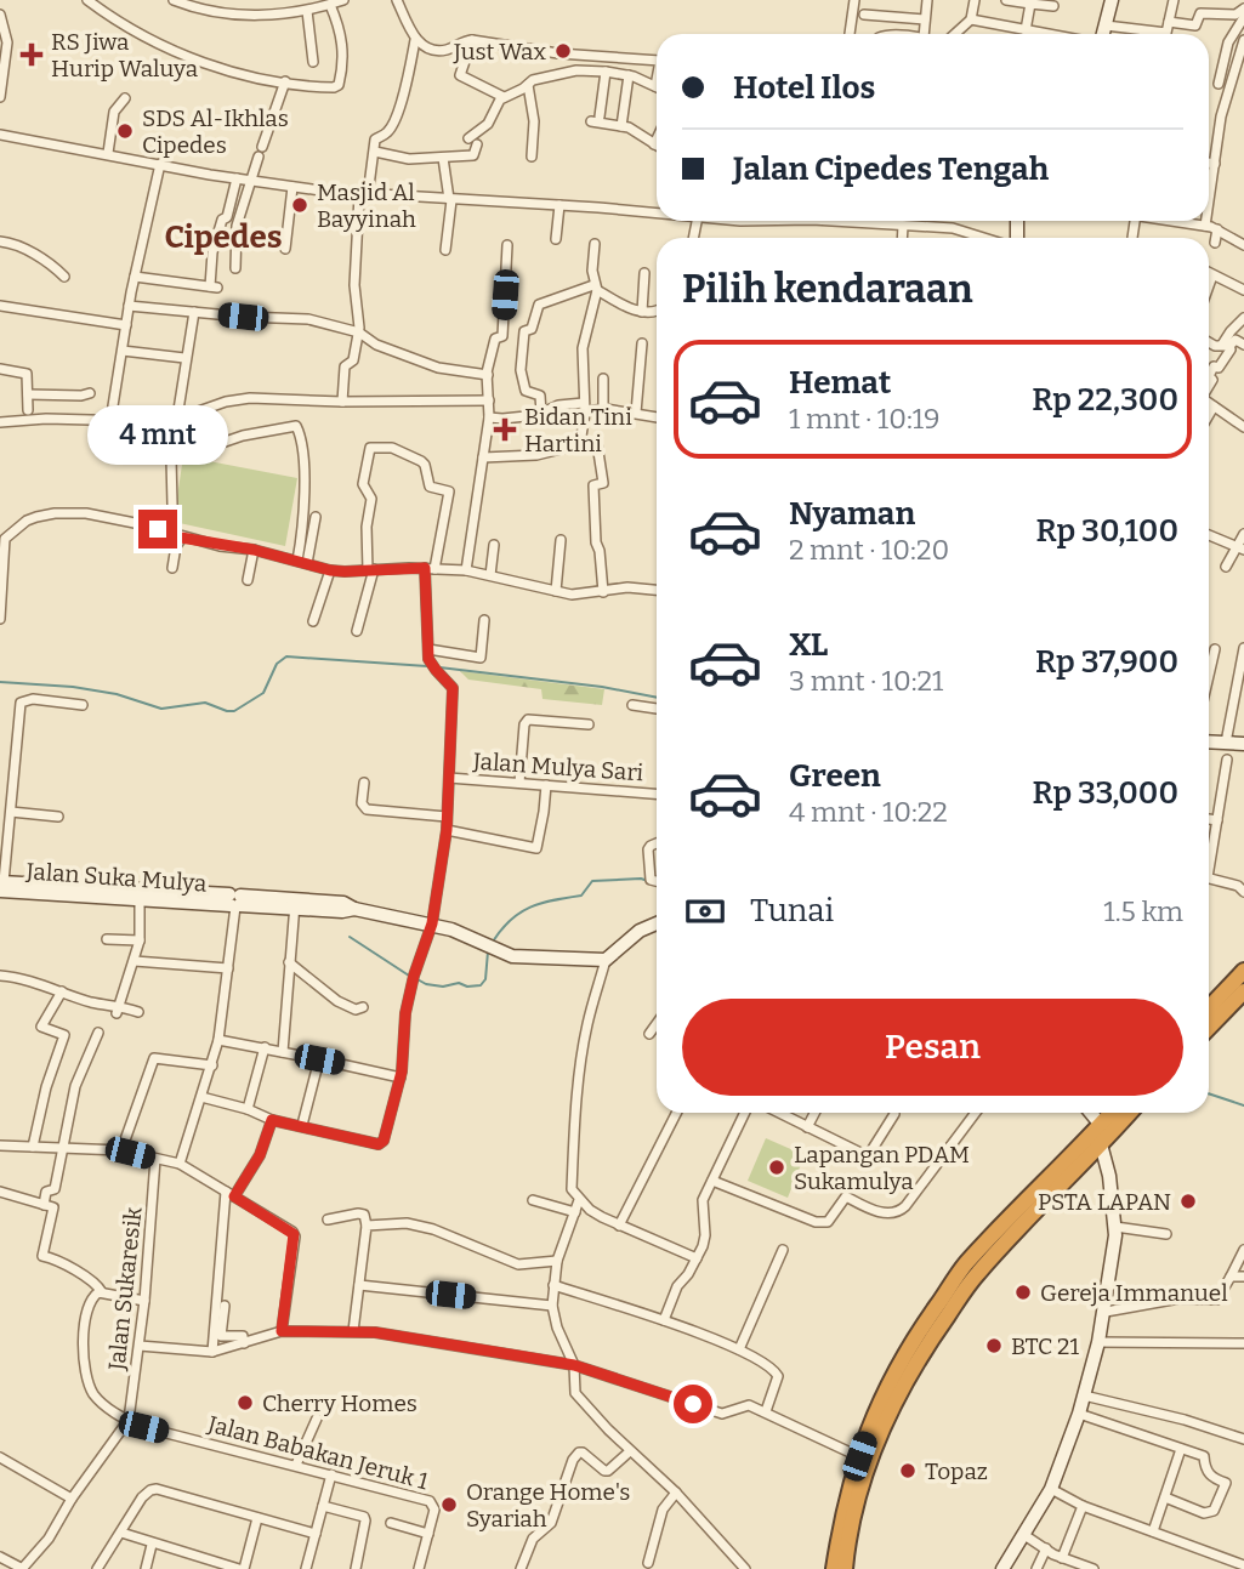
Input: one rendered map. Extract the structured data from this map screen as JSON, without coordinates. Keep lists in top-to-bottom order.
{
  "streets": {
    "street": [
      "Jalan Mulya Sari",
      "Jalan Suka Mulya",
      "Jalan Sukaresik",
      "Jalan Babakan Jeruk 1"
    ]
  },
  "crossings": [
    ["Jalan Sukaresik", "Jalan Babakan Jeruk 1"]
  ],
  "districts": ["Cipedes"],
  "places": {
    "other": [
      "Just Wax",
      "SDS Al-Ikhlas Cipedes",
      "Masjid Al Bayyinah",
      "Lapangan PDAM Sukamulya",
      "PSTA LAPAN",
      "Gereja Immanuel",
      "BTC 21",
      "Cherry Homes",
      "Topaz",
      "Orange Home's Syariah"
    ],
    "health": ["RS Jiwa Hurip Waluya", "Bidan Tini Hartini"]
  },
  "page": {
    "banner": ["Hotel Ilos", "Jalan Cipedes Tengah"],
    "heading": "Pilih kendaraan",
    "list": [
      {
        "name": "Hemat",
        "note": "1 mnt · 10:19",
        "value": "Rp 22,300"
      },
      {
        "name": "Nyaman",
        "note": "2 mnt · 10:20",
        "value": "Rp 30,100"
      },
      {
        "name": "XL",
        "note": "3 mnt · 10:21",
        "value": "Rp 37,900"
      },
      {
        "name": "Green",
        "note": "4 mnt · 10:22",
        "value": "Rp 33,000"
      }
    ],
    "bubble": "4 mnt",
    "pay": ["Tunai", "1.5 km"],
    "buttons": "Pesan"
  }
}
